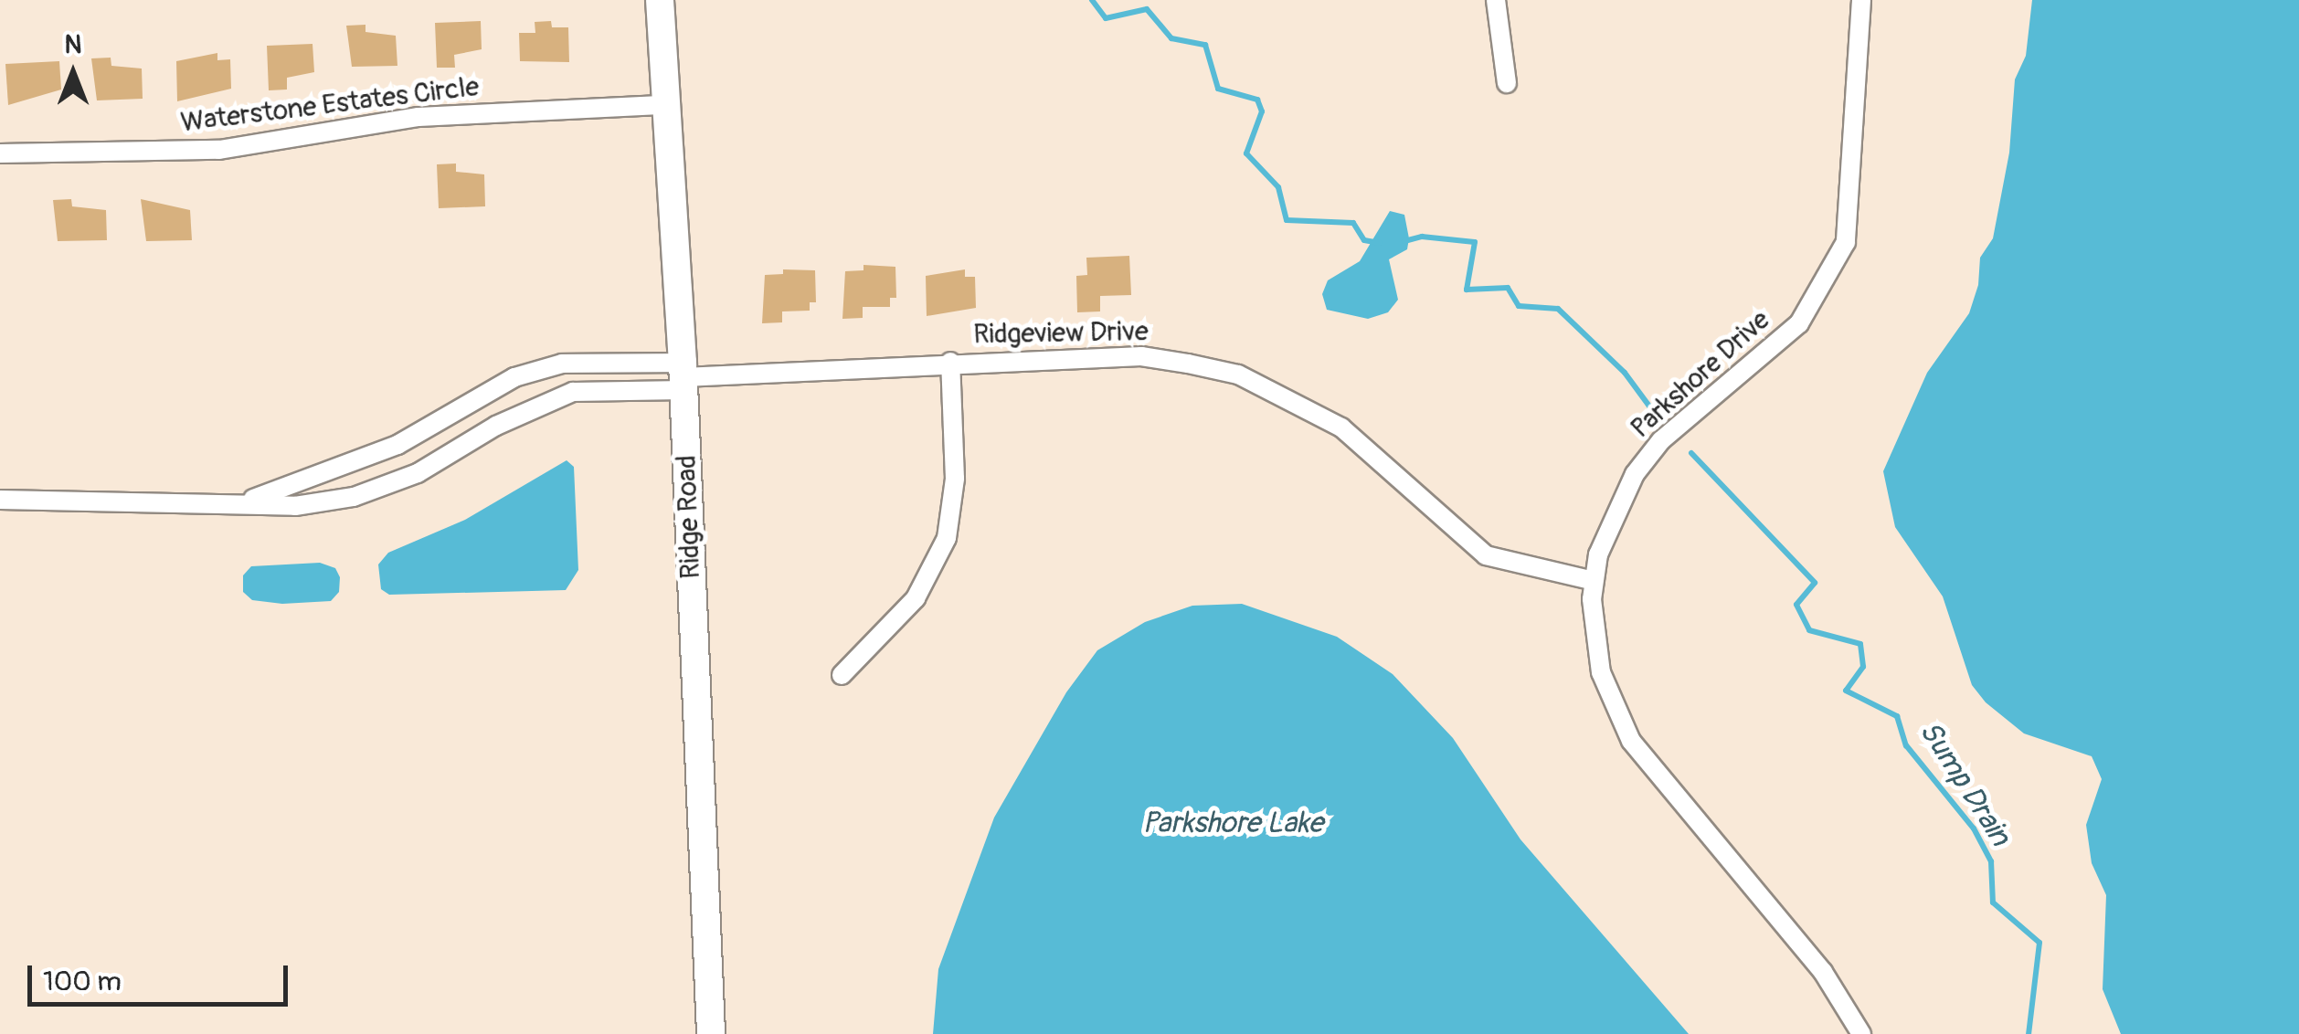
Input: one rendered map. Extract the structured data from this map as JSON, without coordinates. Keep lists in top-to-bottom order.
{
  "streets": {
    "street": [
      "Waterstone Estates Circle",
      "Ridgeview Drive",
      "Parkshore Drive",
      "Ridge Road"
    ]
  },
  "crossings": [
    ["Waterstone Estates Circle", "Ridge Road"],
    ["Ridgeview Drive", "Parkshore Drive"],
    ["Ridgeview Drive", "Ridge Road"]
  ],
  "water": ["Sump Drain", "Parkshore Lake"],
  "scale_bar": "100 m",
  "north": "top"
}
